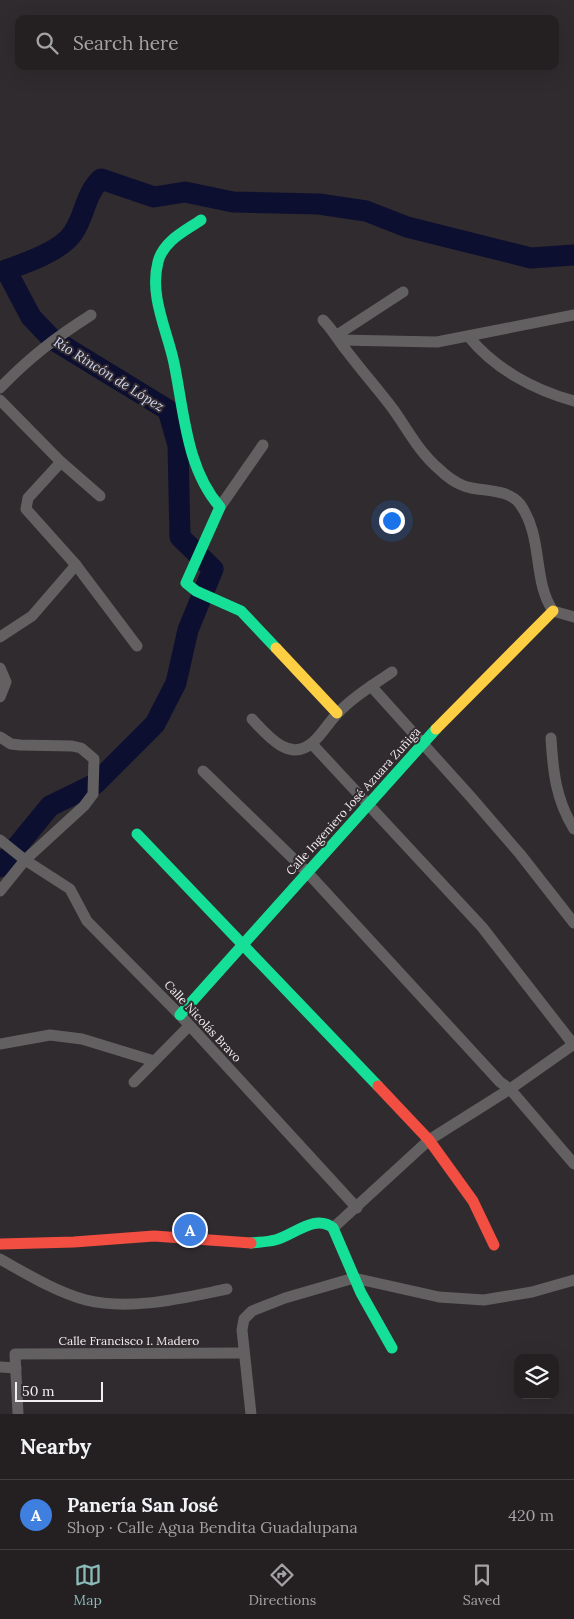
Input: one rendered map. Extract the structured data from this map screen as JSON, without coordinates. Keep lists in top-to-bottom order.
{
  "streets": {
    "street": ["Calle Ingeniero José Azuara Zuñiga", "Calle Nicolás Bravo", "Calle Francisco I. Madero"]
  },
  "crossings": [
    ["Calle Ingeniero José Azuara Zuñiga", "Calle Nicolás Bravo"]
  ],
  "water": ["Río Rincón de López"],
  "scale_bar": "50 m",
  "page": {
    "search": "Search here",
    "pins": "A",
    "scale": "50 m",
    "heading": "Nearby",
    "list": [
      {
        "mark": "A",
        "name": "Panería San José",
        "note": "Shop · Calle Agua Bendita Guadalupana",
        "value": "420 m"
      }
    ],
    "nav": ["Map", "Directions", "Saved"]
  }
}
